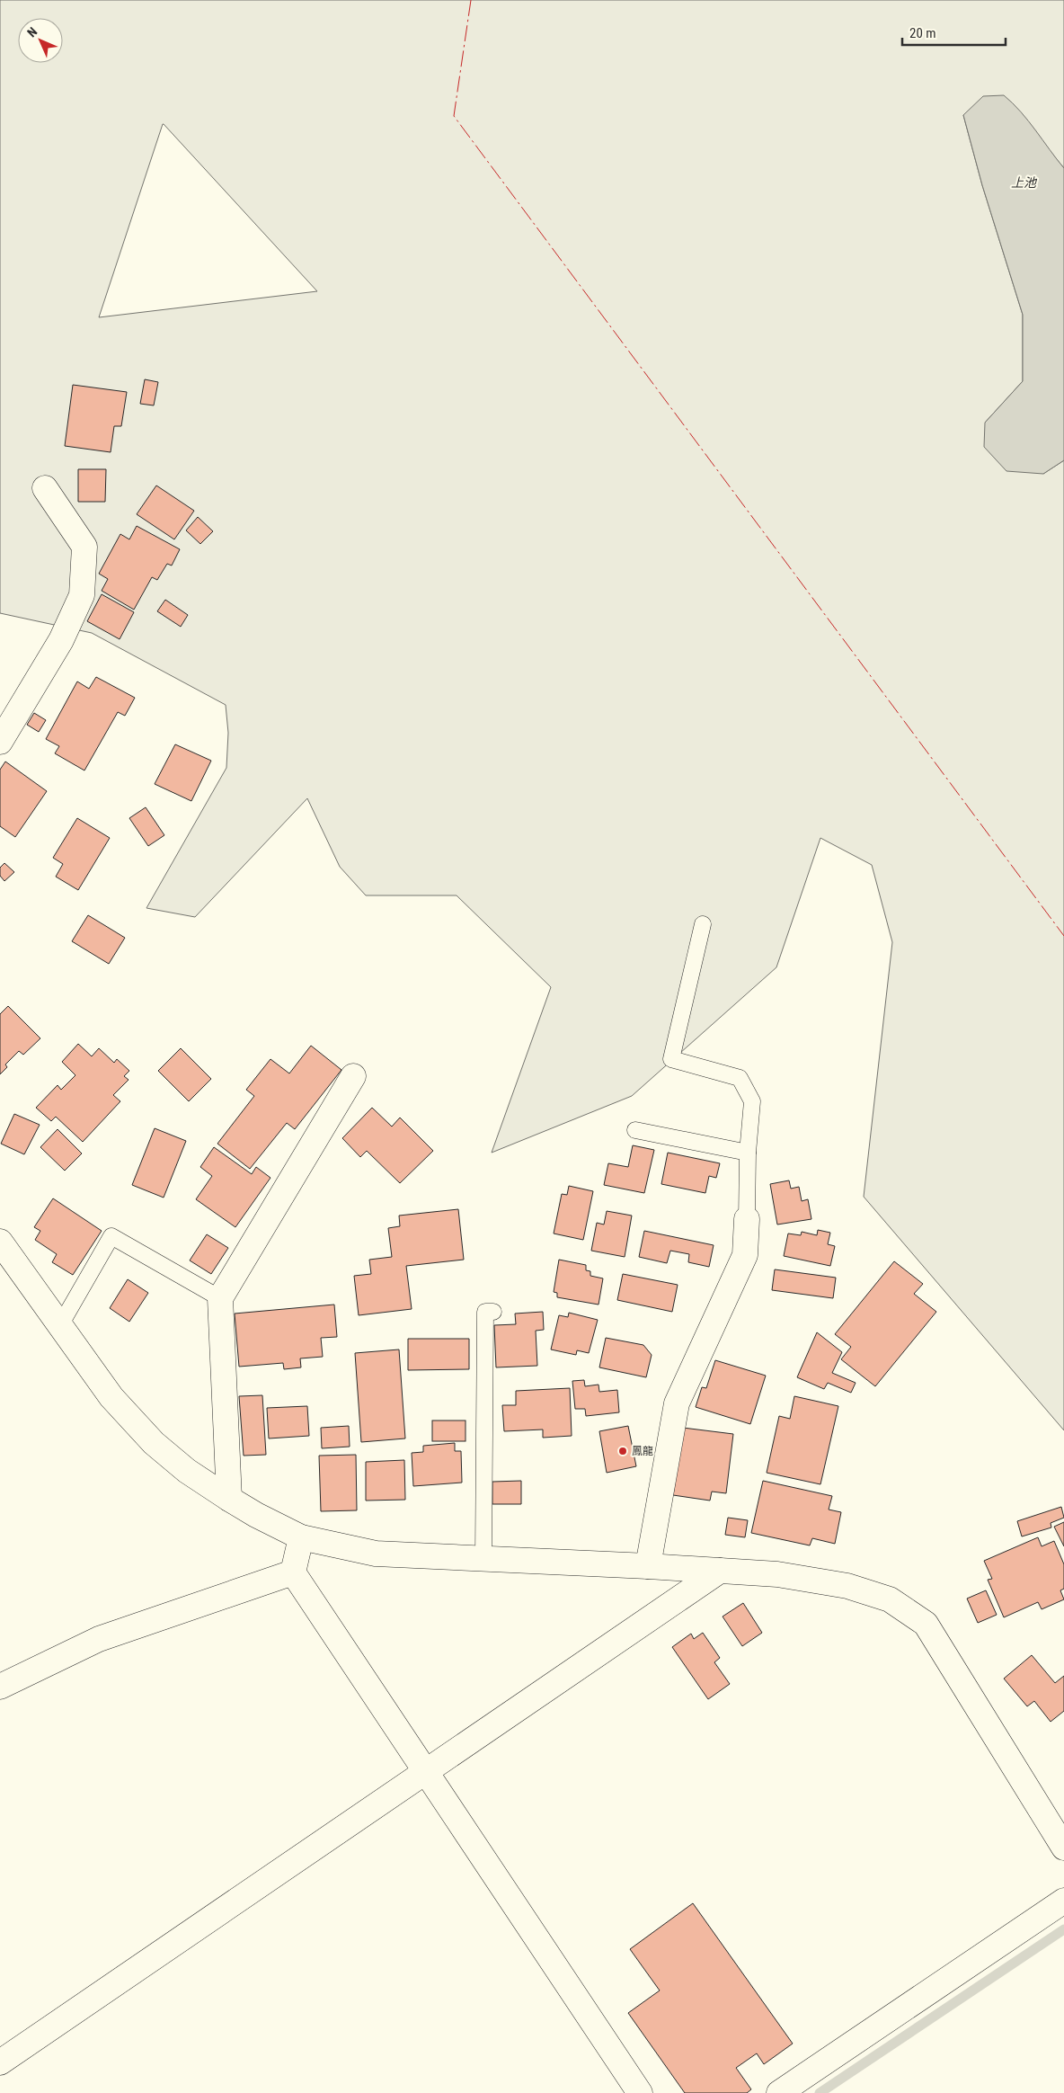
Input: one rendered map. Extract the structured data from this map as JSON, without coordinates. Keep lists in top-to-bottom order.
{
  "water": ["上池"],
  "places": ["鳳龍"],
  "scale_bar": "20 m",
  "north": "top left"
}
